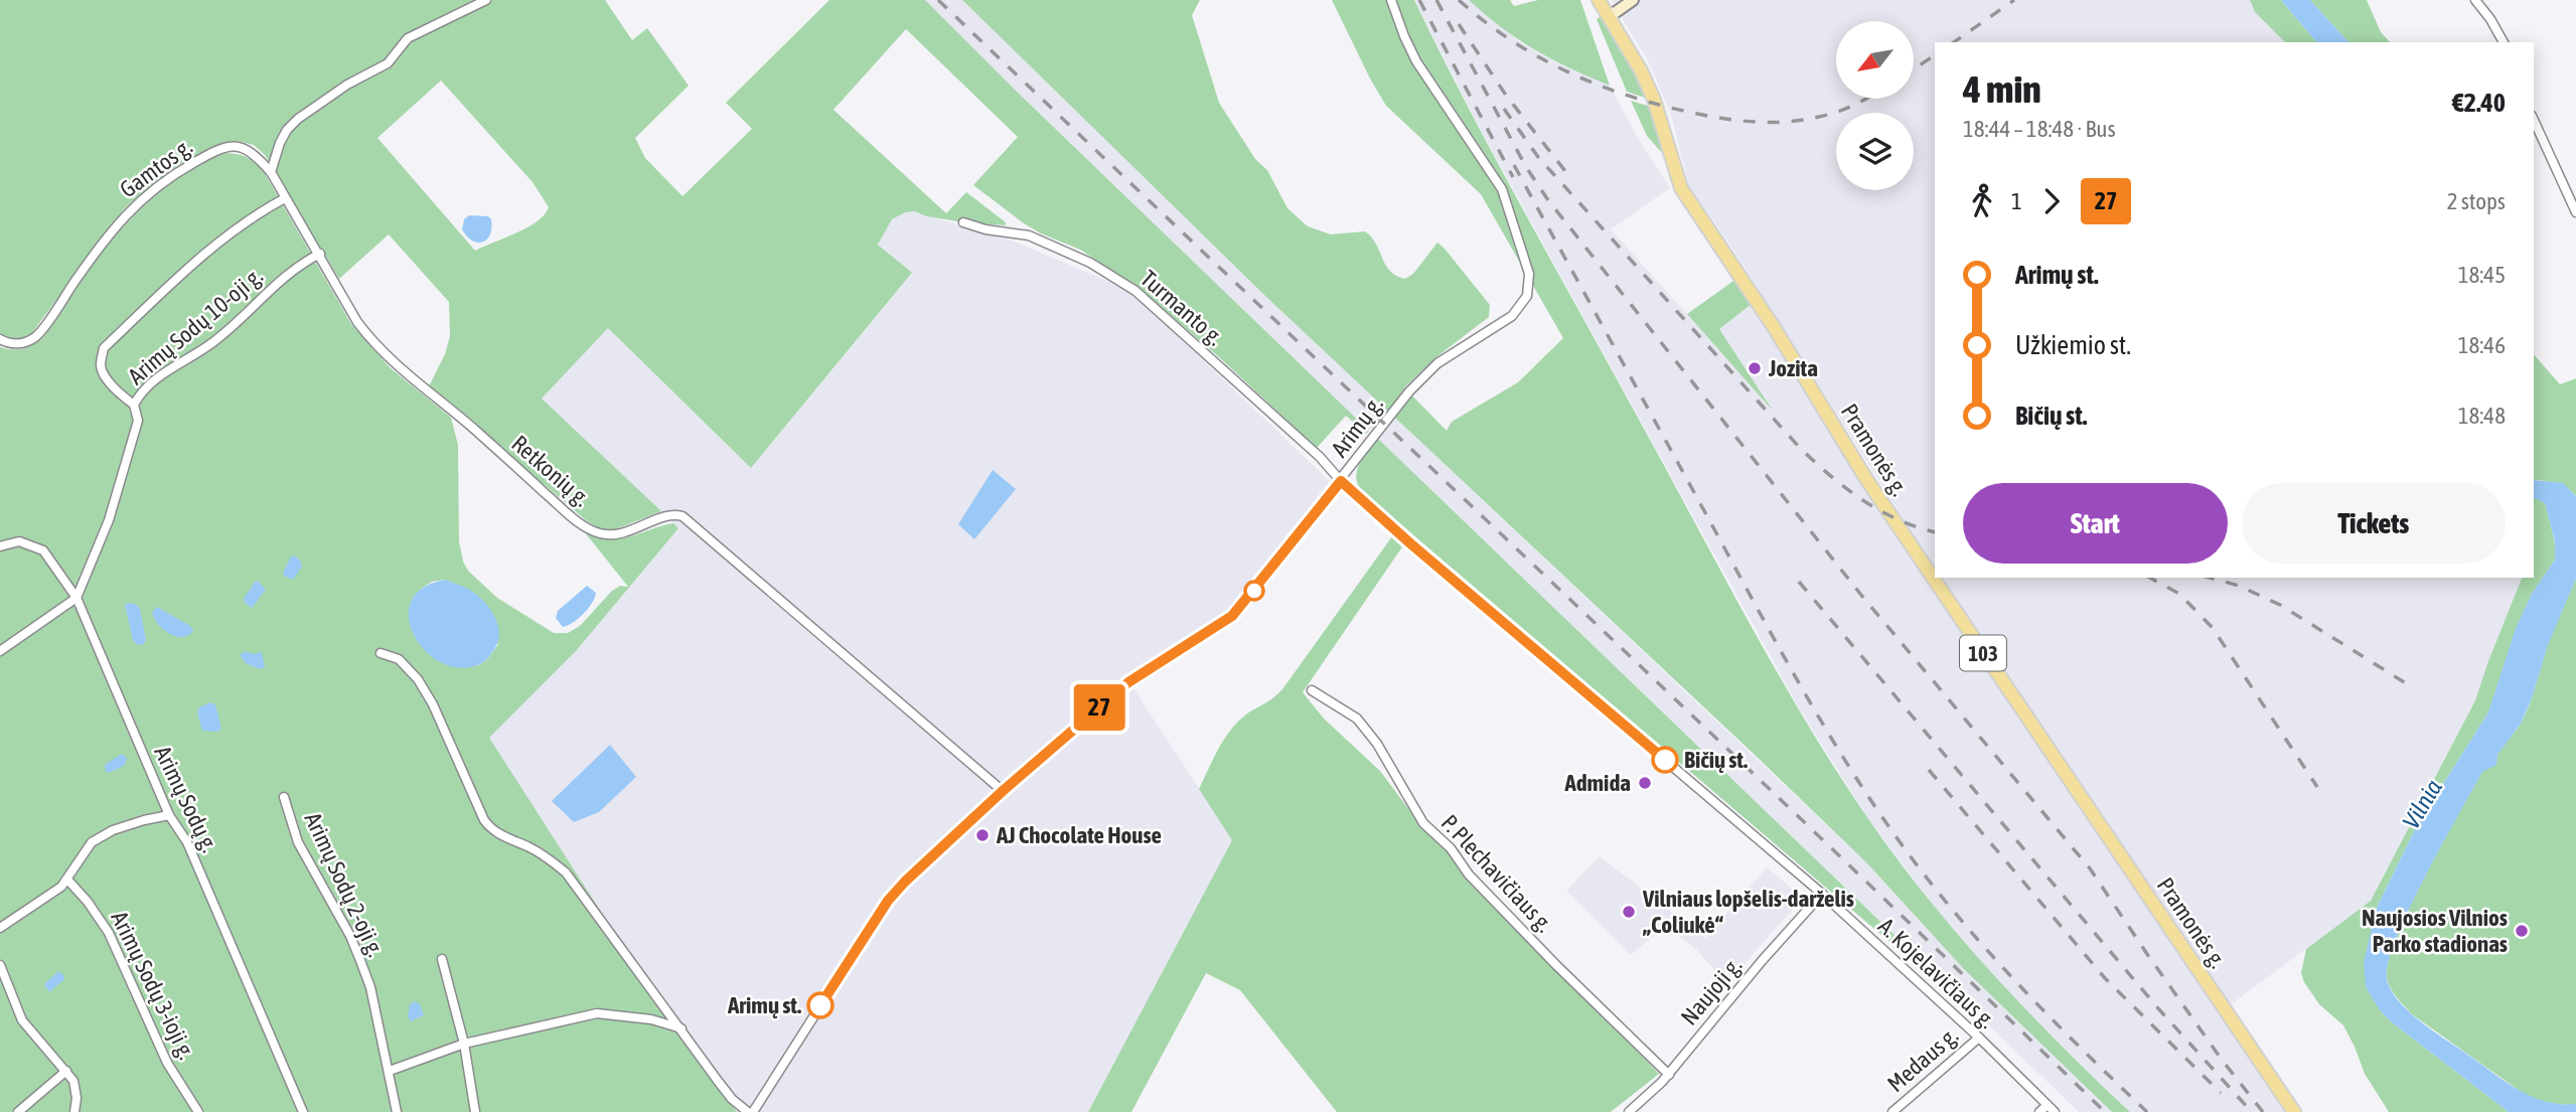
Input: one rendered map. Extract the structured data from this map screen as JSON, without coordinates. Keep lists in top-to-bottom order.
{
  "streets": {
    "main road": ["Pramonės g.", "103"],
    "street": [
      "Gamtos g.",
      "Turmanto g.",
      "Arimų Sodų 10-oji g.",
      "Arimų g.",
      "Retkonių g.",
      "Arimų Sodų g.",
      "P. Plechavičiaus g.",
      "Arimų Sodų 2-oji g.",
      "A. Kojelavičiaus g.",
      "Arimų Sodų 3-ioji g.",
      "Naujoji g.",
      "Medaus g."
    ]
  },
  "crossings": [
    ["Gamtos g.", "Retkonių g."],
    ["Turmanto g.", "Arimų g."],
    ["Turmanto g.", "A. Kojelavičiaus g."],
    ["Arimų Sodų 10-oji g.", "Retkonių g."],
    ["Arimų Sodų 10-oji g.", "Arimų Sodų g."],
    ["Arimų g.", "Retkonių g."],
    ["Arimų g.", "A. Kojelavičiaus g."],
    ["P. Plechavičiaus g.", "Naujoji g."],
    ["A. Kojelavičiaus g.", "Naujoji g."],
    ["A. Kojelavičiaus g.", "Medaus g."]
  ],
  "water": ["Vilnia"],
  "places": [
    "Jozita",
    "Bičių st.",
    "Admida",
    "AJ Chocolate House",
    "Vilniaus lopšelis-darželis „Coliukė“",
    "Naujosios Vilnios Parko stadionas",
    "Arimų st."
  ],
  "lines": ["bus line 27"],
  "north": "bottom left",
  "page": {
    "on_map": "27",
    "heading": ["4 min", "18:44 – 18:48 · Bus", "€2.40"],
    "legs": ["1", "27", "2 stops"],
    "list": [
      {
        "name": "Arimų st.",
        "value": "18:45"
      },
      {
        "name": "Užkiemio st.",
        "value": "18:46"
      },
      {
        "name": "Bičių st.",
        "value": "18:48"
      }
    ],
    "buttons": ["Start", "Tickets"]
  }
}
